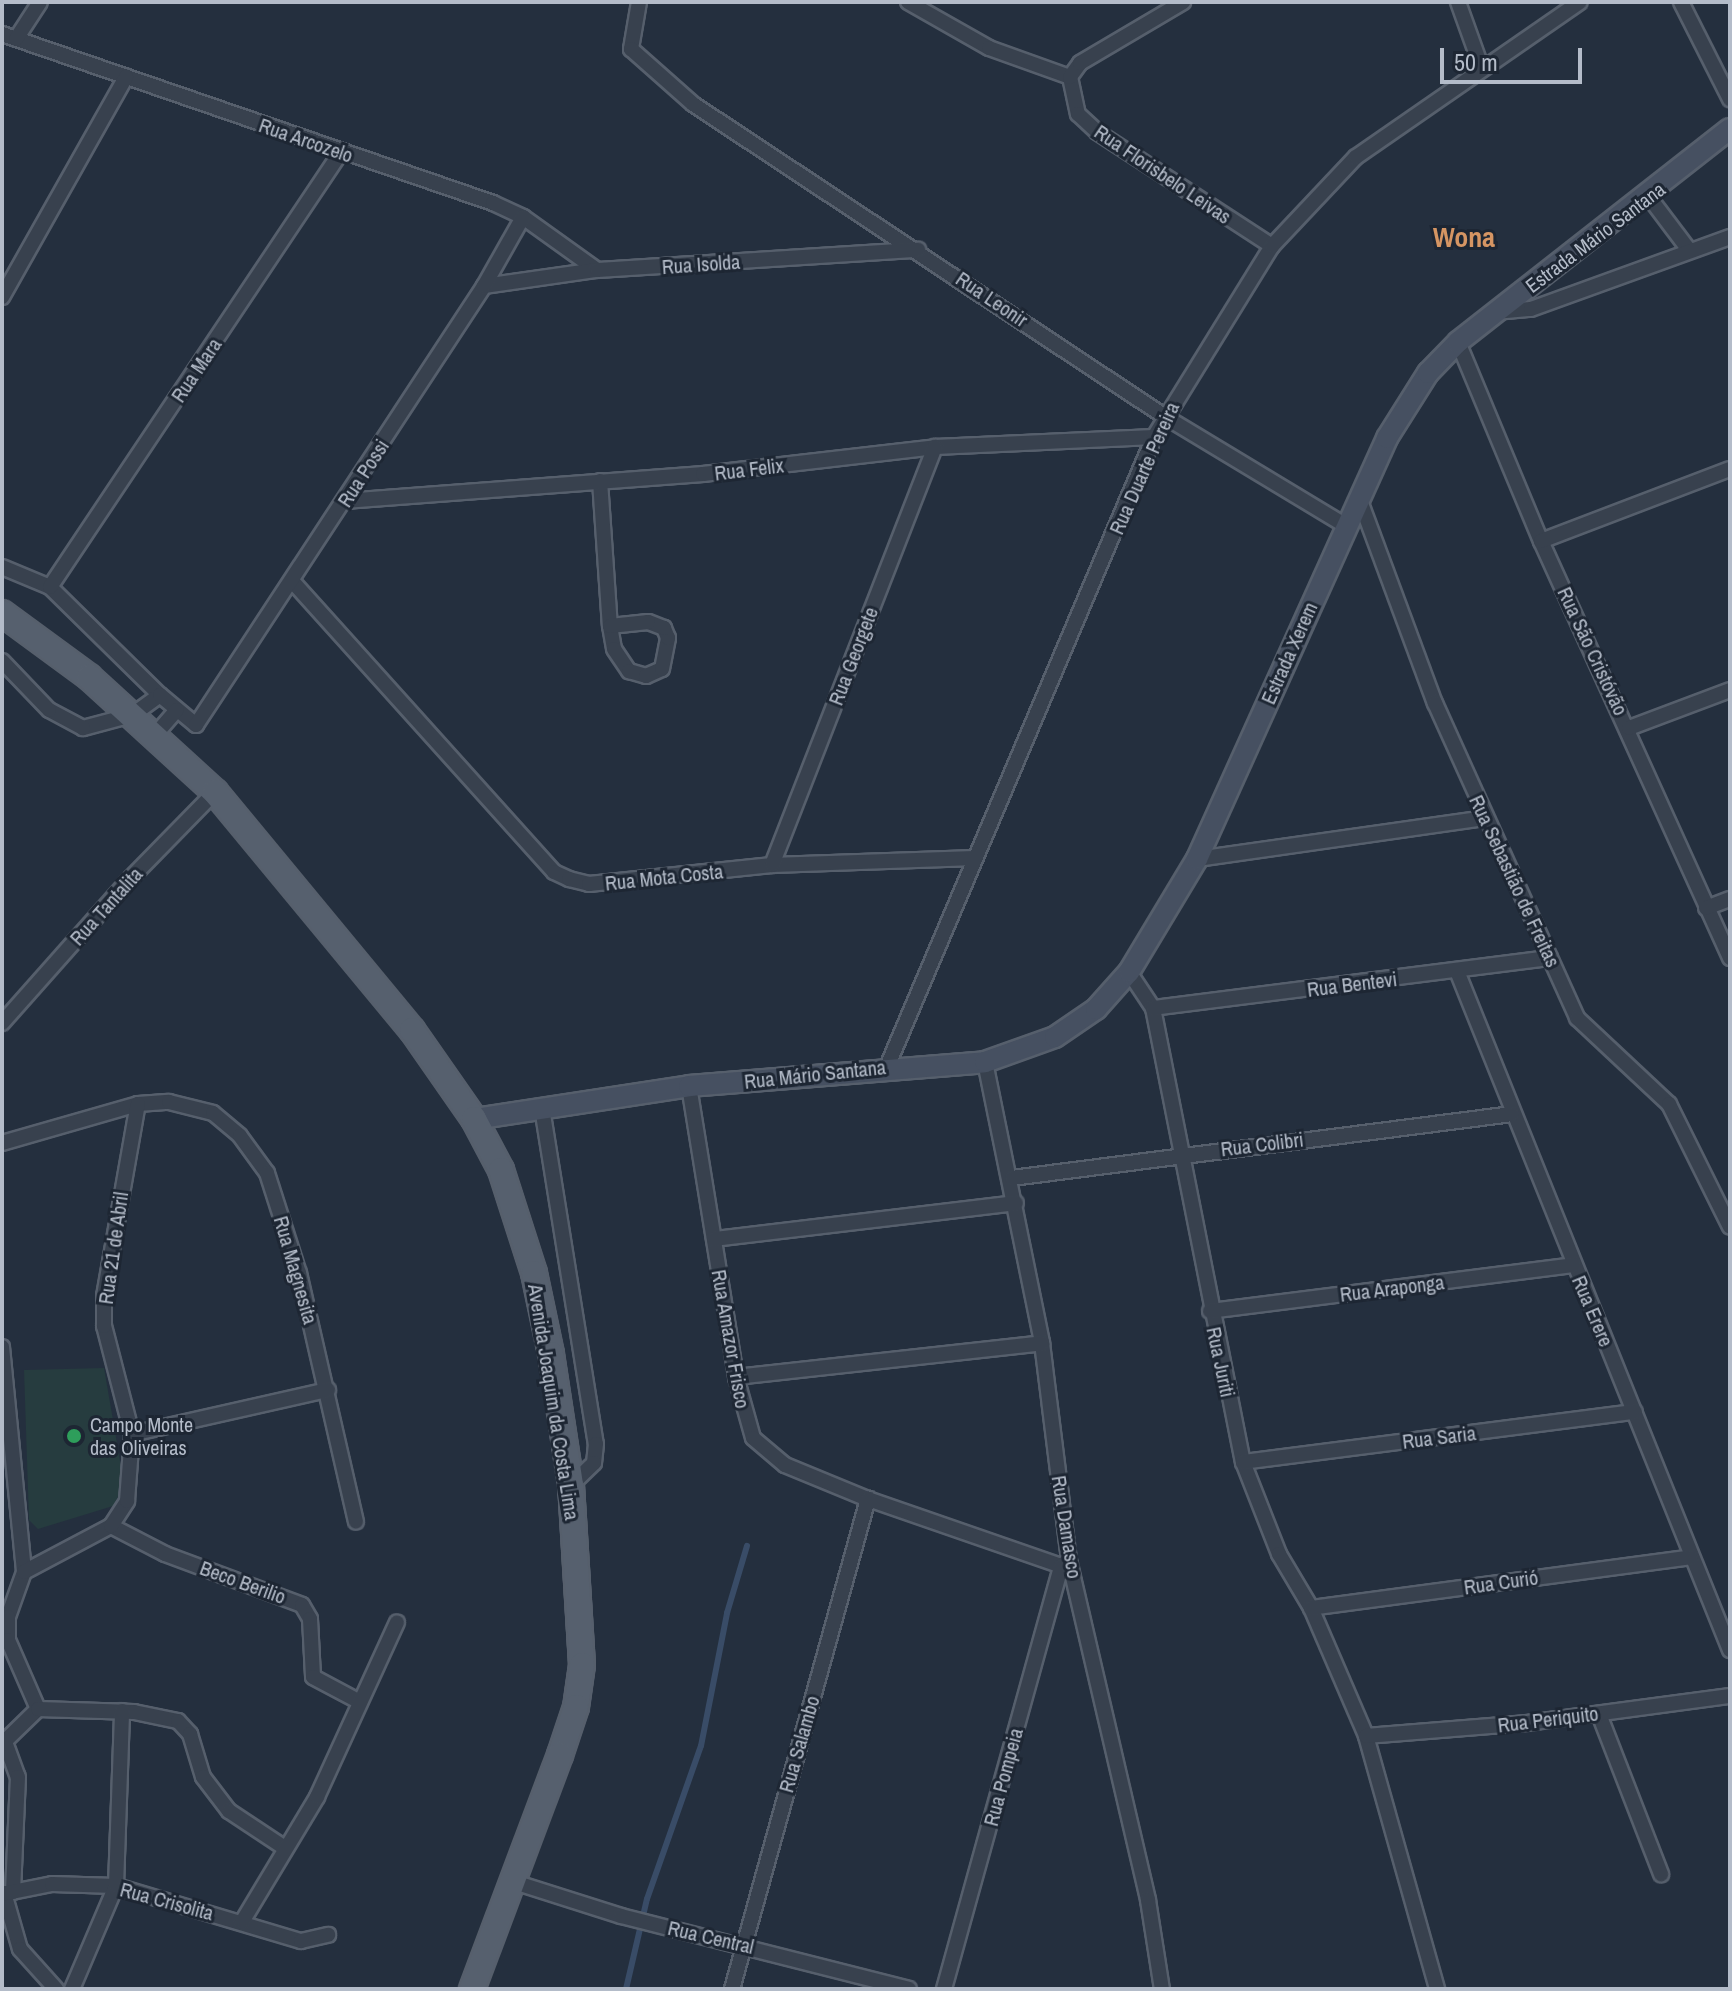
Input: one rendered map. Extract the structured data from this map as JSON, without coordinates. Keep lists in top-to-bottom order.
{
  "streets": {
    "main road": ["Avenida Joaquim da Costa Lima"],
    "street": [
      "Rua Arcozelo",
      "Rua Florisbelo Leivas",
      "Estrada Mário Santana",
      "Rua Isolda",
      "Rua Leonir",
      "Rua Mara",
      "Rua Duarte Pereira",
      "Rua Felix",
      "Rua Possi",
      "Rua São Cristóvão",
      "Estrada Xerem",
      "Rua Georgete",
      "Rua Mota Costa",
      "Rua Sebastião de Freitas",
      "Rua Tantalita",
      "Rua Bentevi",
      "Rua Mário Santana",
      "Rua Colibri",
      "Rua 21 de Abril",
      "Rua Magnesita",
      "Rua Araponga",
      "Rua Erere",
      "Rua Amazor Frisco",
      "Rua Juriti",
      "Rua Saria",
      "Rua Damasco",
      "Beco Berilio",
      "Rua Curió",
      "Rua Periquito",
      "Rua Salambo",
      "Rua Pompeia",
      "Rua Crisolita",
      "Rua Central"
    ]
  },
  "crossings": [
    ["Rua Arcozelo", "Rua Isolda"],
    ["Rua Arcozelo", "Rua Mara"],
    ["Rua Arcozelo", "Rua Possi"],
    ["Rua Florisbelo Leivas", "Rua Duarte Pereira"],
    ["Estrada Mário Santana", "Rua São Cristóvão"],
    ["Estrada Mário Santana", "Estrada Xerem"],
    ["Rua Isolda", "Rua Leonir"],
    ["Rua Isolda", "Rua Possi"],
    ["Rua Leonir", "Rua Duarte Pereira"],
    ["Rua Leonir", "Estrada Xerem"],
    ["Rua Duarte Pereira", "Rua Felix"],
    ["Rua Duarte Pereira", "Rua Mota Costa"],
    ["Rua Duarte Pereira", "Rua Mário Santana"],
    ["Rua Felix", "Rua Possi"],
    ["Rua Felix", "Rua Georgete"],
    ["Rua Possi", "Rua Mota Costa"],
    ["Rua São Cristóvão", "Estrada Xerem"],
    ["Estrada Xerem", "Rua Sebastião de Freitas"],
    ["Estrada Xerem", "Rua Mário Santana"],
    ["Estrada Xerem", "Rua Juriti"],
    ["Rua Georgete", "Rua Mota Costa"],
    ["Rua Sebastião de Freitas", "Rua Bentevi"],
    ["Rua Tantalita", "Avenida Joaquim da Costa Lima"],
    ["Rua Bentevi", "Rua Erere"],
    ["Rua Bentevi", "Rua Juriti"],
    ["Rua Mário Santana", "Rua Amazor Frisco"],
    ["Rua Mário Santana", "Rua Juriti"],
    ["Rua Mário Santana", "Avenida Joaquim da Costa Lima"],
    ["Rua Mário Santana", "Rua Damasco"],
    ["Rua Colibri", "Rua Erere"],
    ["Rua Colibri", "Rua Juriti"],
    ["Rua Colibri", "Rua Damasco"],
    ["Rua 21 de Abril", "Rua Magnesita"],
    ["Rua 21 de Abril", "Beco Berilio"],
    ["Rua Araponga", "Rua Erere"],
    ["Rua Araponga", "Rua Juriti"],
    ["Rua Erere", "Rua Saria"],
    ["Rua Erere", "Rua Curió"],
    ["Rua Amazor Frisco", "Rua Damasco"],
    ["Rua Amazor Frisco", "Rua Salambo"],
    ["Rua Amazor Frisco", "Rua Pompeia"],
    ["Rua Juriti", "Rua Saria"],
    ["Rua Juriti", "Rua Curió"],
    ["Rua Juriti", "Rua Periquito"],
    ["Avenida Joaquim da Costa Lima", "Rua Central"],
    ["Rua Damasco", "Rua Pompeia"],
    ["Rua Salambo", "Rua Central"]
  ],
  "districts": ["Wona"],
  "places": ["Campo Monte das Oliveiras"],
  "scale_bar": "50 m"
}
